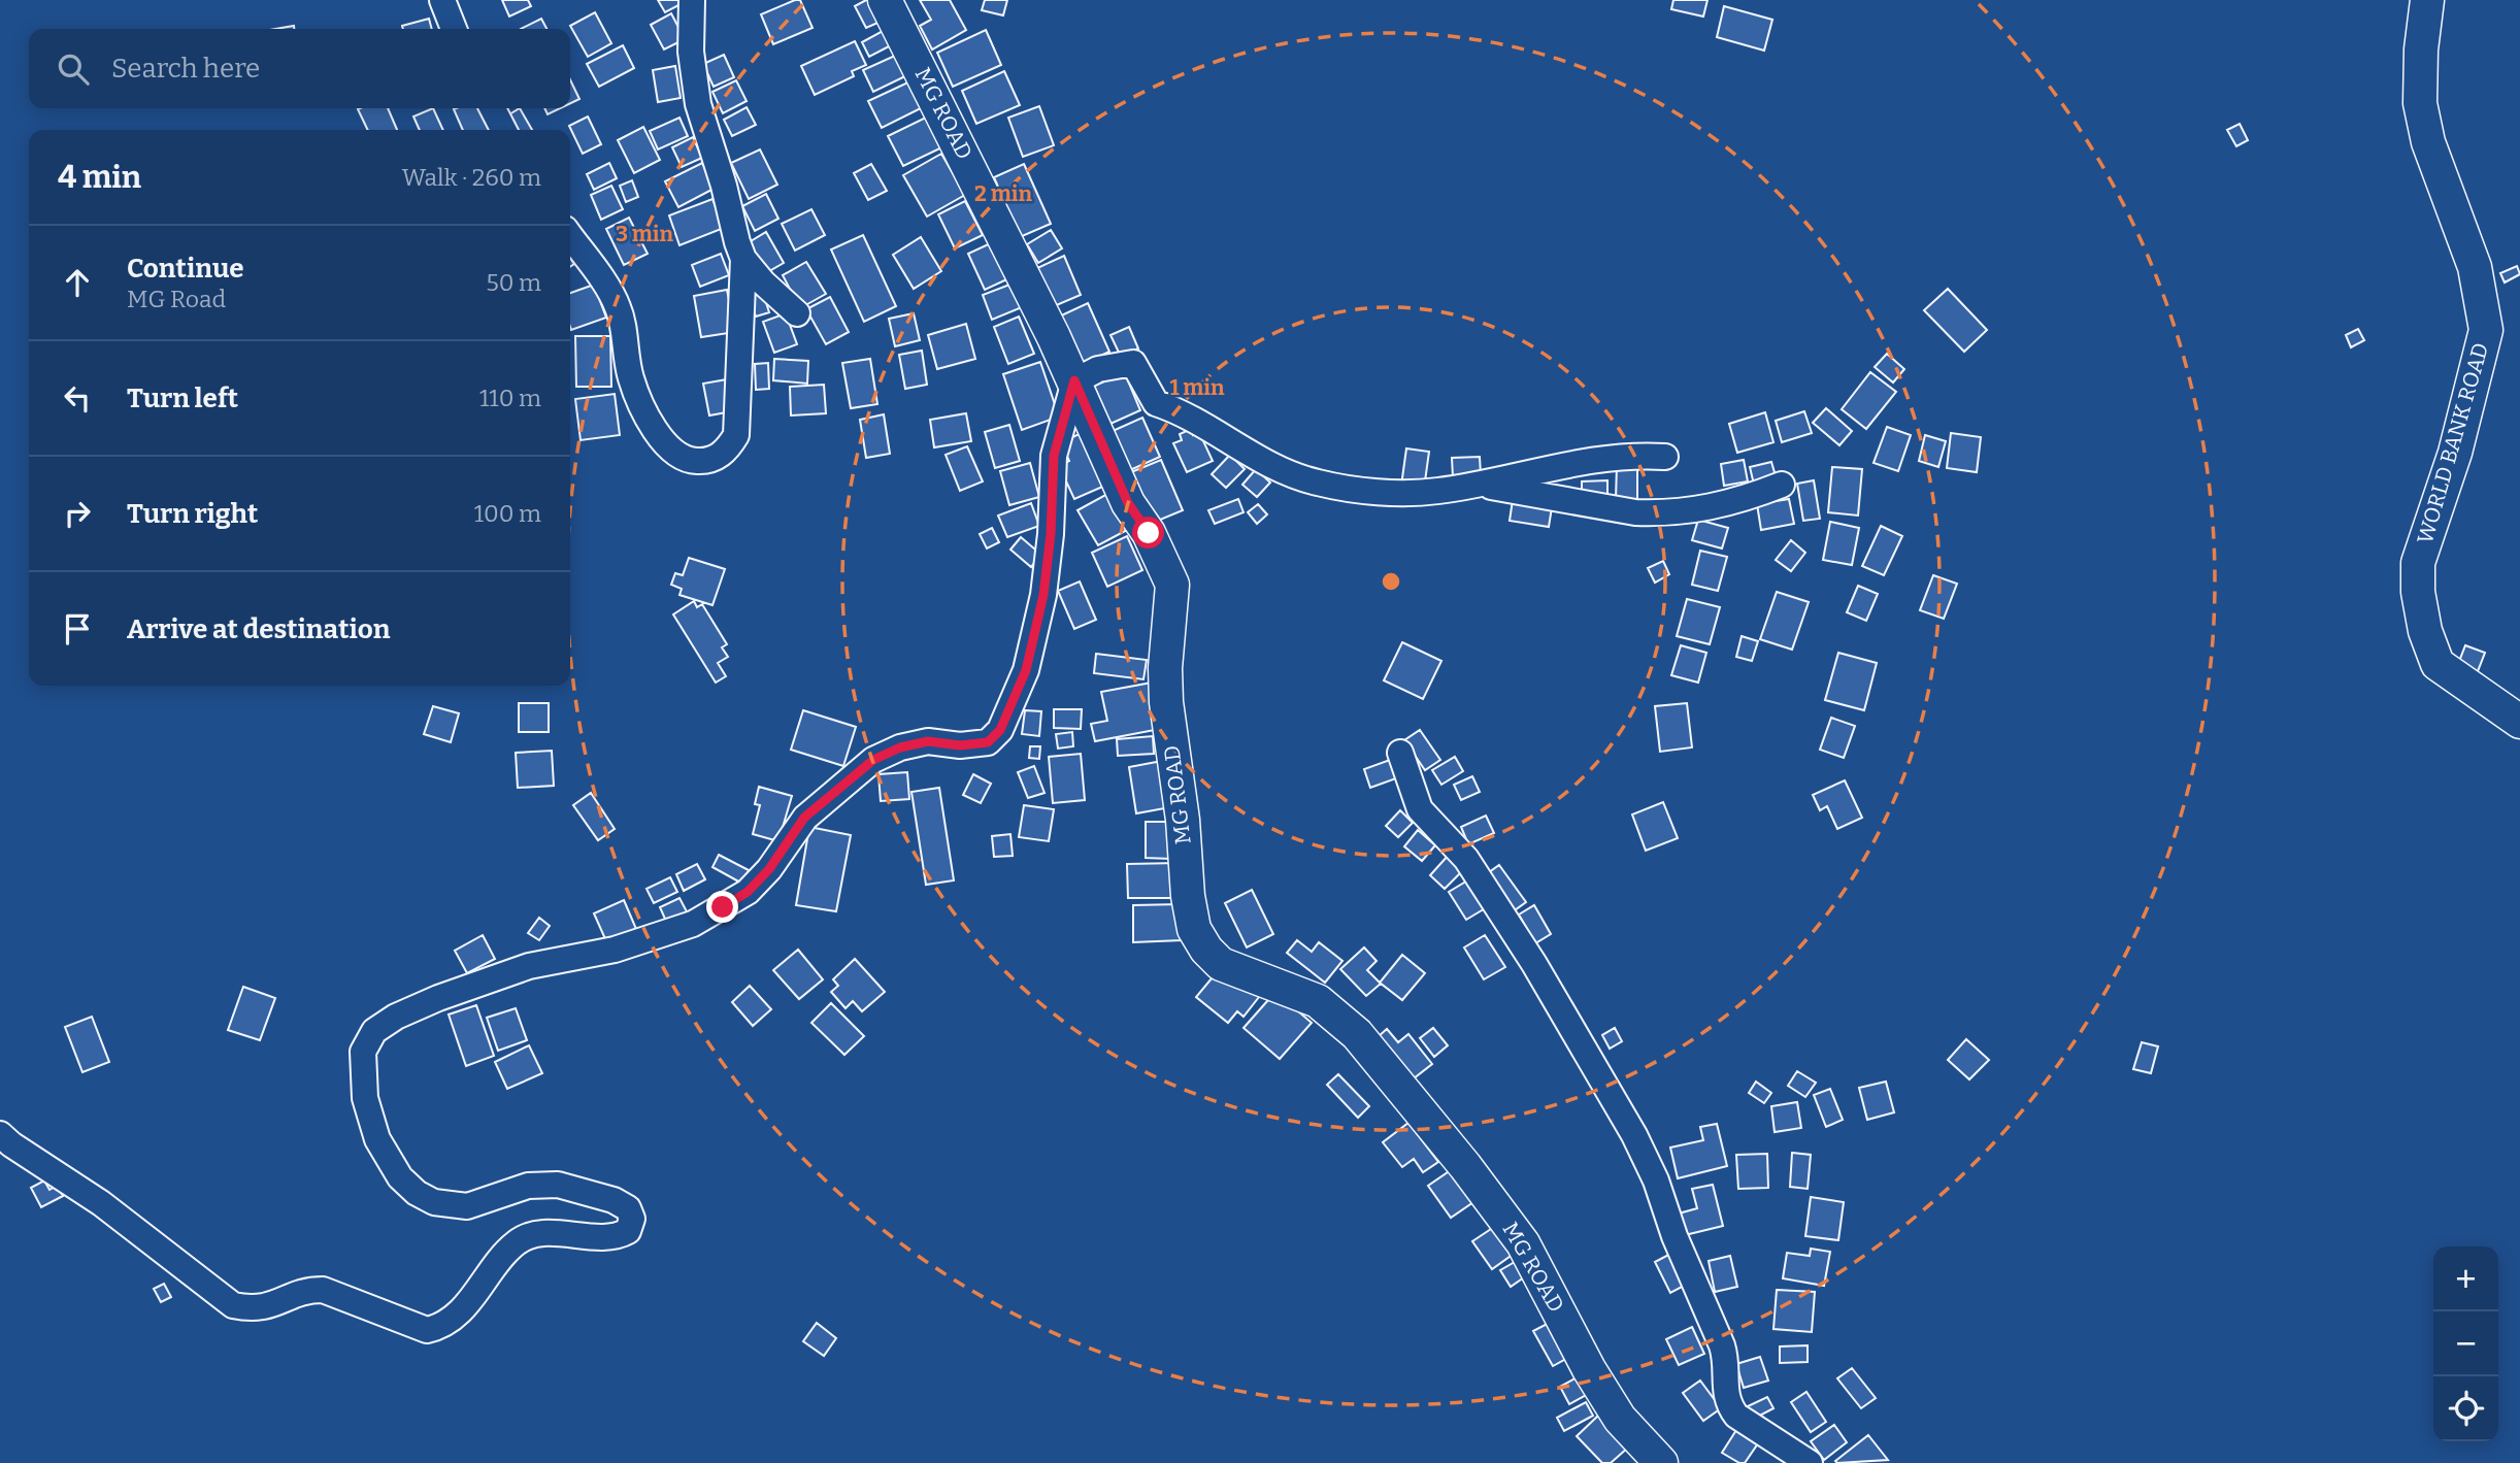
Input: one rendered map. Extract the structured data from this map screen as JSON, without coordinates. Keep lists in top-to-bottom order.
{
  "streets": {
    "main road": ["MG ROAD", "WORLD BANK ROAD"]
  },
  "page": {
    "search": "Search here",
    "heading": ["4 min", "Walk · 260 m"],
    "list": [
      ["Continue", "MG Road", "50 m"],
      ["Turn left", "110 m"],
      ["Turn right", "100 m"],
      "Arrive at destination"
    ],
    "map_buttons": ["+", "−"]
  },
  "rings": ["2 min", "3 min", "1 min"]
}
